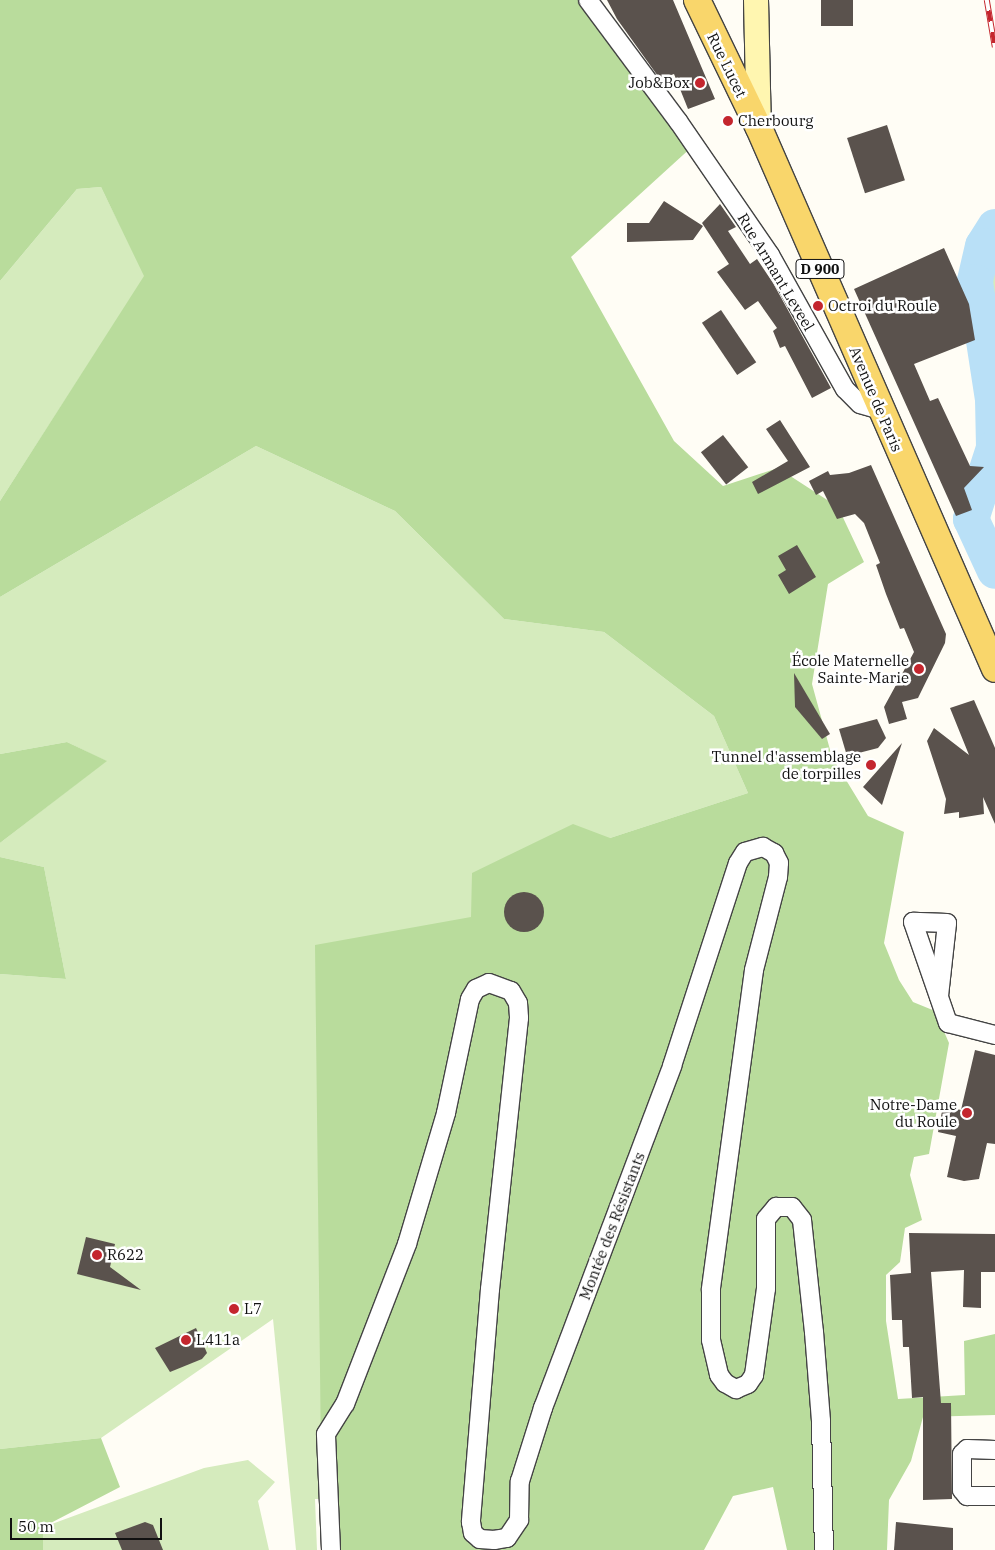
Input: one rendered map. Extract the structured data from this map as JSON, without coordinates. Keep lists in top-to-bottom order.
{
  "streets": {
    "main road": ["Rue Lucet", "D 900", "Avenue de Paris"],
    "street": ["Rue Armant Leveel", "Montée des Résistants"]
  },
  "crossings": [
    ["Rue Lucet", "D 900"],
    ["Rue Lucet", "Avenue de Paris"],
    ["D 900", "Avenue de Paris"],
    ["Rue Armant Leveel", "Avenue de Paris"]
  ],
  "places": [
    "Job&Box",
    "Cherbourg",
    "Octroi du Roule",
    "École Maternelle Sainte-Marie",
    "Tunnel d'assemblage de torpilles",
    "Notre-Dame du Roule",
    "R622",
    "L7",
    "L411a"
  ],
  "scale_bar": "50 m"
}
